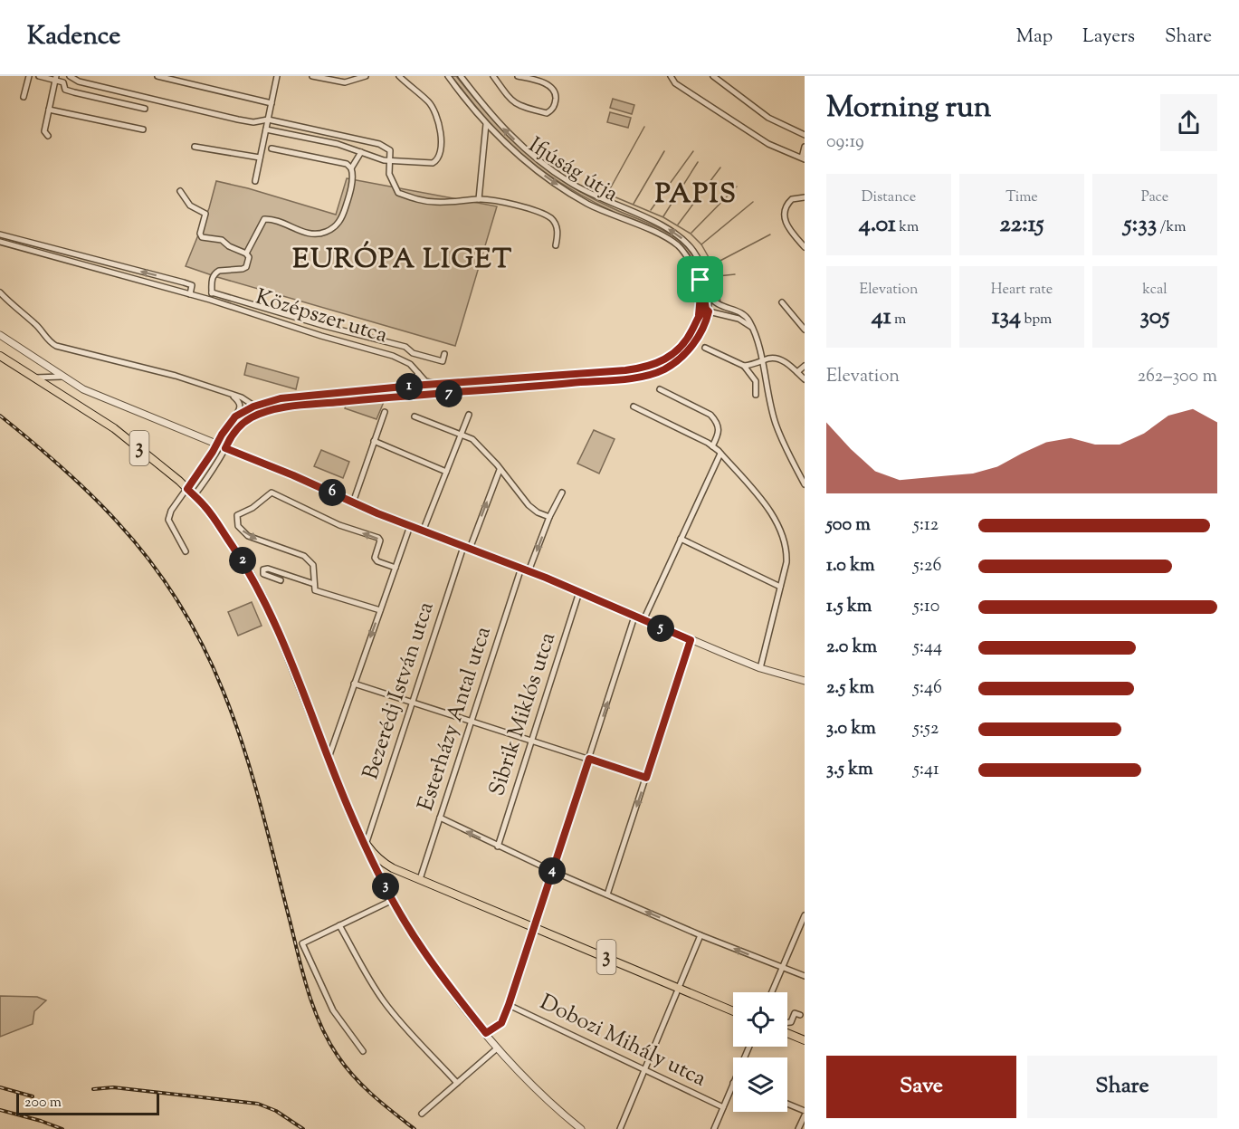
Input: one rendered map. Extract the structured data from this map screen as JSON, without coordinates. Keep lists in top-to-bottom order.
{
  "streets": {
    "main road": ["3"],
    "street": [
      "Ifjúság útja",
      "Középszer utca",
      "Bezerédj István utca",
      "Sibrik Miklós utca",
      "Esterházy Antal utca",
      "Dobozi Mihály utca"
    ]
  },
  "crossings": [
    ["Ifjúság útja", "Középszer utca"],
    ["Ifjúság útja", "3"],
    ["3", "Bezerédj István utca"],
    ["3", "Esterházy Antal utca"]
  ],
  "districts": ["PAPIS", "EURÓPA LIGET"],
  "scale_bar": "200 m",
  "page": {
    "header": "Kadence",
    "nav": ["Map", "Layers", "Share"],
    "heading": ["Morning run", "09:19"],
    "stats": [
      ["Distance", "4.01 km"],
      ["Time", "22:15"],
      ["Pace", "5:33 /km"],
      ["Elevation", "41 m"],
      ["Heart rate", "134 bpm"],
      ["kcal", "305"]
    ],
    "chart": ["Elevation", "262–300 m"],
    "pins": [
      "1",
      "7",
      "6",
      "2",
      "5",
      "4",
      "3"
    ],
    "list": [
      {
        "name": "500 m",
        "note": "5:12"
      },
      {
        "name": "1.0 km",
        "note": "5:26"
      },
      {
        "name": "1.5 km",
        "note": "5:10"
      },
      {
        "name": "2.0 km",
        "note": "5:44"
      },
      {
        "name": "2.5 km",
        "note": "5:46"
      },
      {
        "name": "3.0 km",
        "note": "5:52"
      },
      {
        "name": "3.5 km",
        "note": "5:41"
      }
    ],
    "buttons": ["Save", "Share"],
    "scale": "200 m"
  }
}
